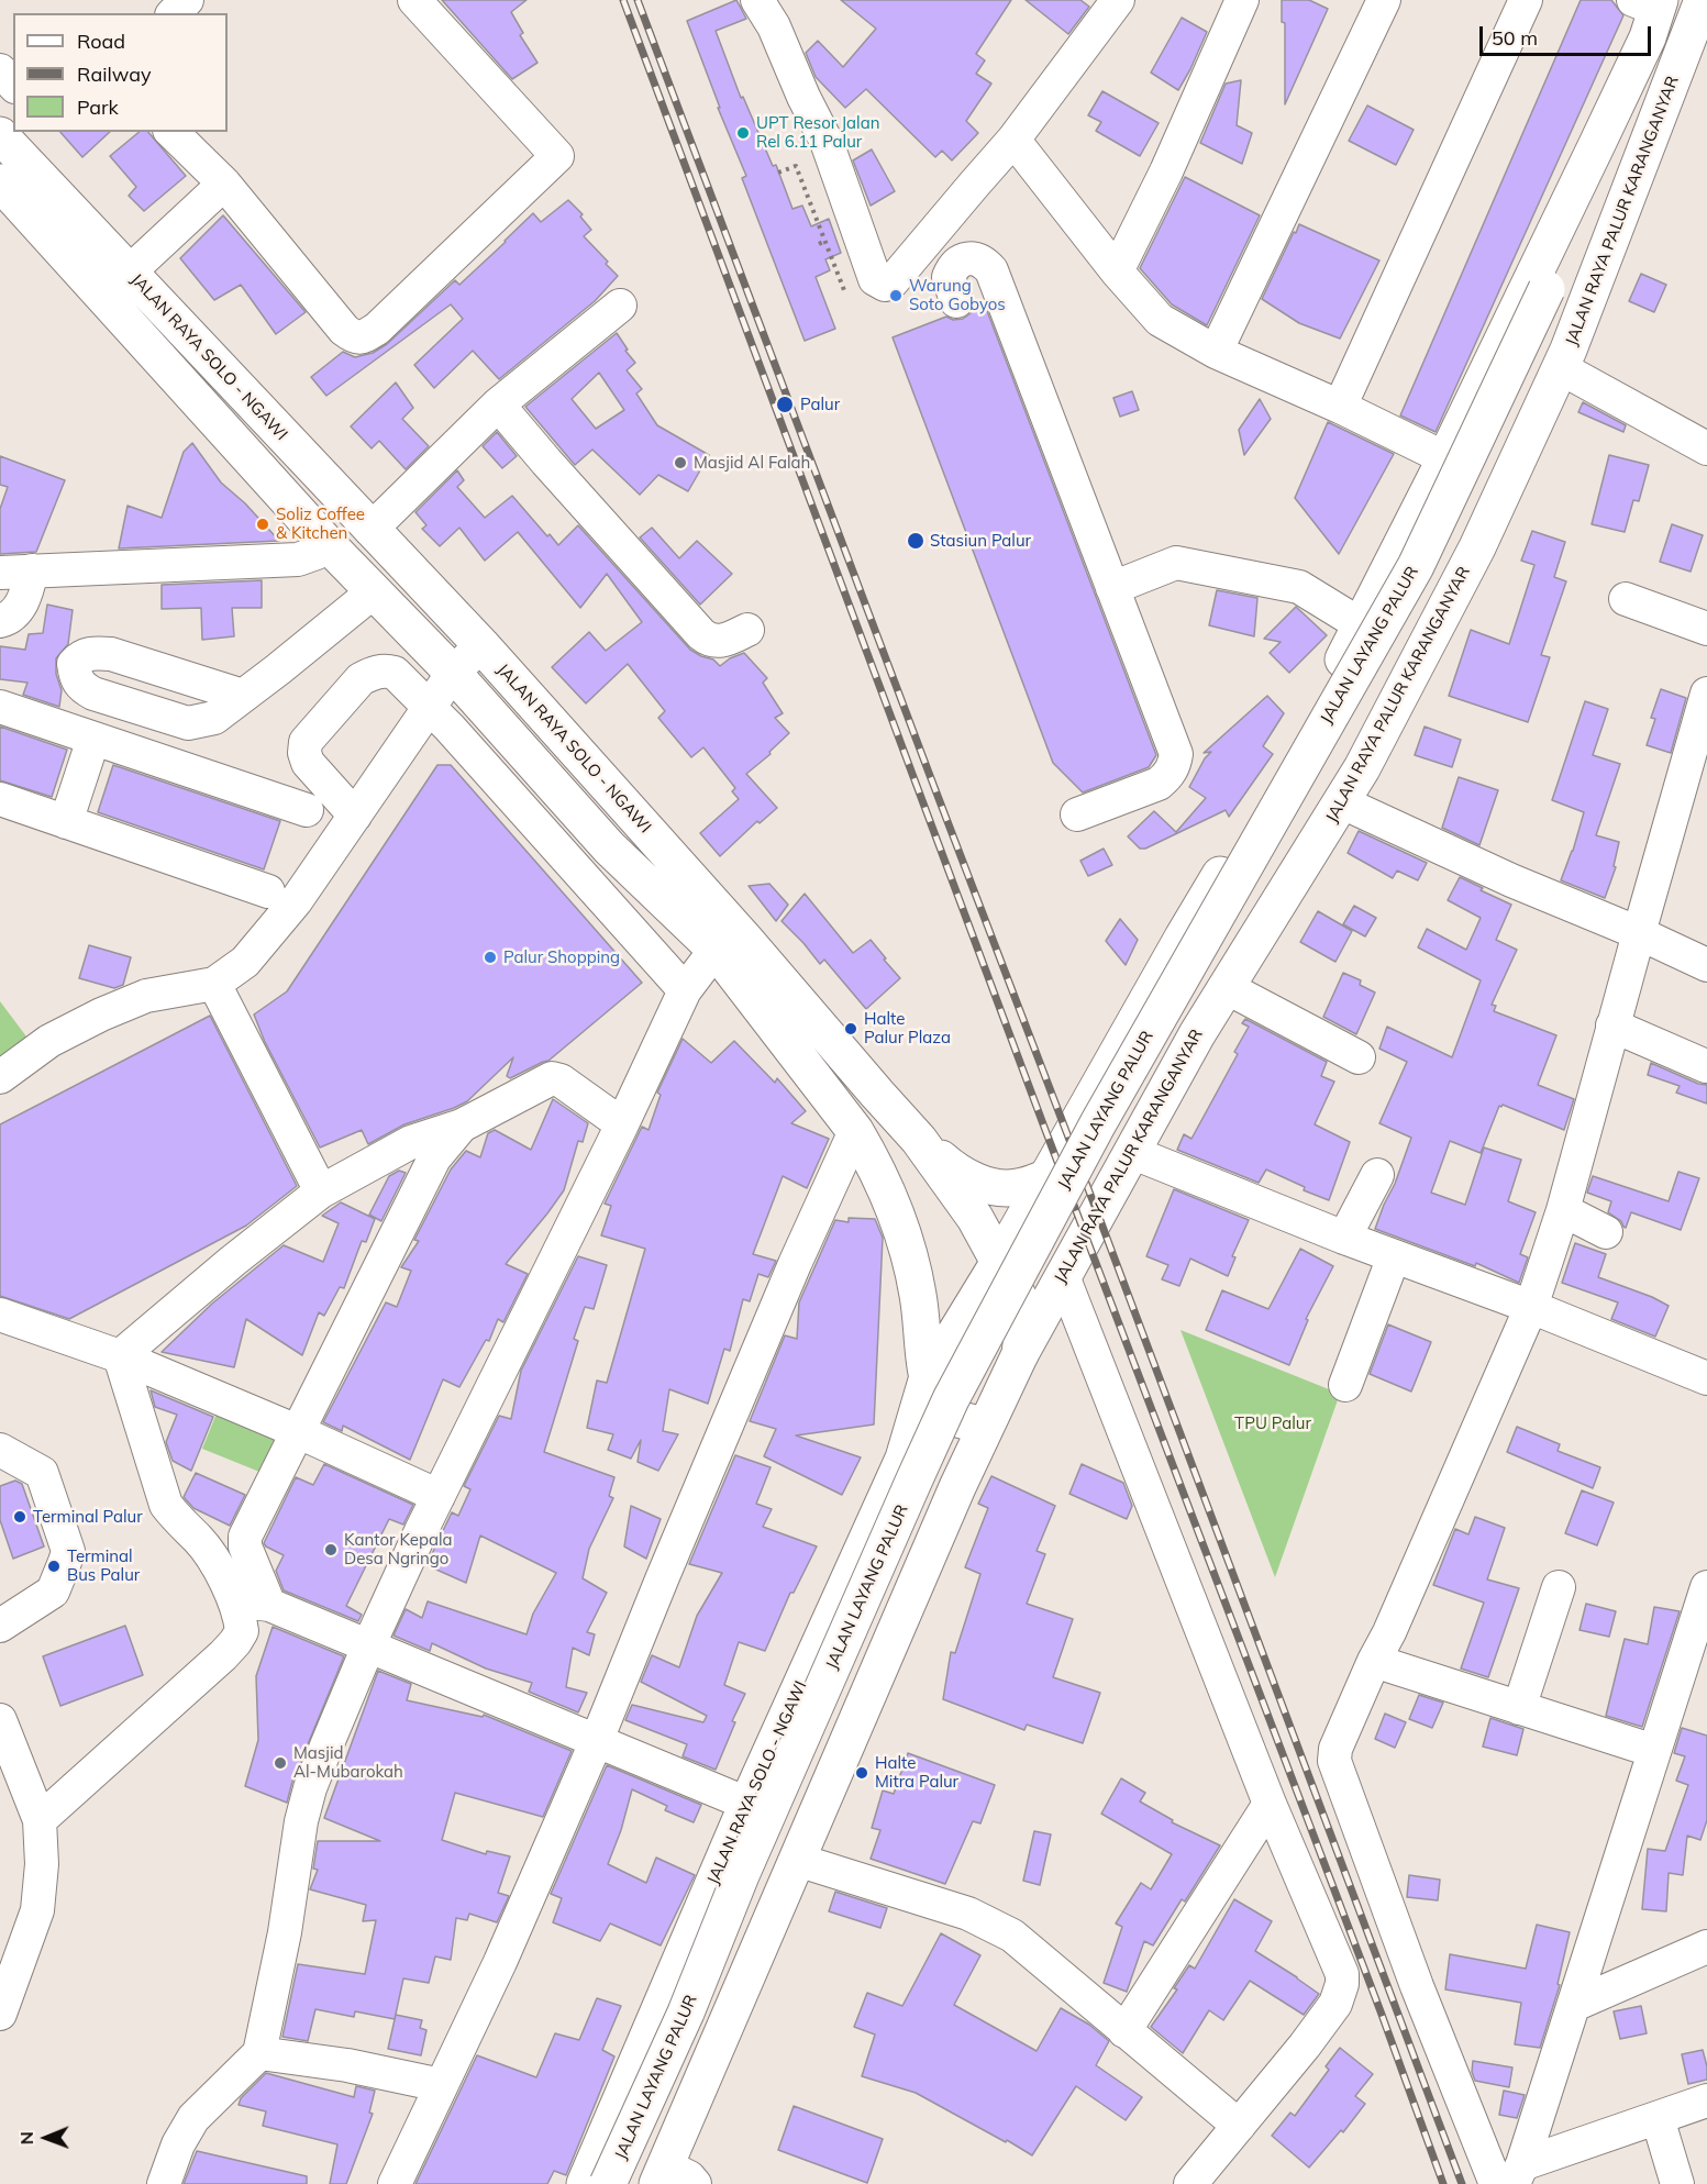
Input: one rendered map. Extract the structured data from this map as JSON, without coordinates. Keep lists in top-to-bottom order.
{
  "streets": {
    "main road": ["JALAN RAYA PALUR KARANGANYAR", "JALAN RAYA SOLO - NGAWI", "JALAN LAYANG PALUR"]
  },
  "crossings": [
    ["JALAN RAYA PALUR KARANGANYAR", "JALAN RAYA SOLO - NGAWI"],
    ["JALAN RAYA PALUR KARANGANYAR", "JALAN LAYANG PALUR"]
  ],
  "parks": ["TPU Palur"],
  "places": [
    "UPT Resor Jalan Rel 6.11 Palur",
    "Warung Soto Gobyos",
    "Palur",
    "Masjid Al Falah",
    "Soliz Coffee & Kitchen",
    "Stasiun Palur",
    "Palur Shopping",
    "Halte Palur Plaza",
    "Terminal Palur",
    "Kantor Kepala Desa Ngringo",
    "Terminal Bus Palur",
    "Masjid Al-Mubarokah",
    "Halte Mitra Palur"
  ],
  "legend": ["Road", "Railway", "Park"],
  "scale_bar": "50 m",
  "north": "left"
}
